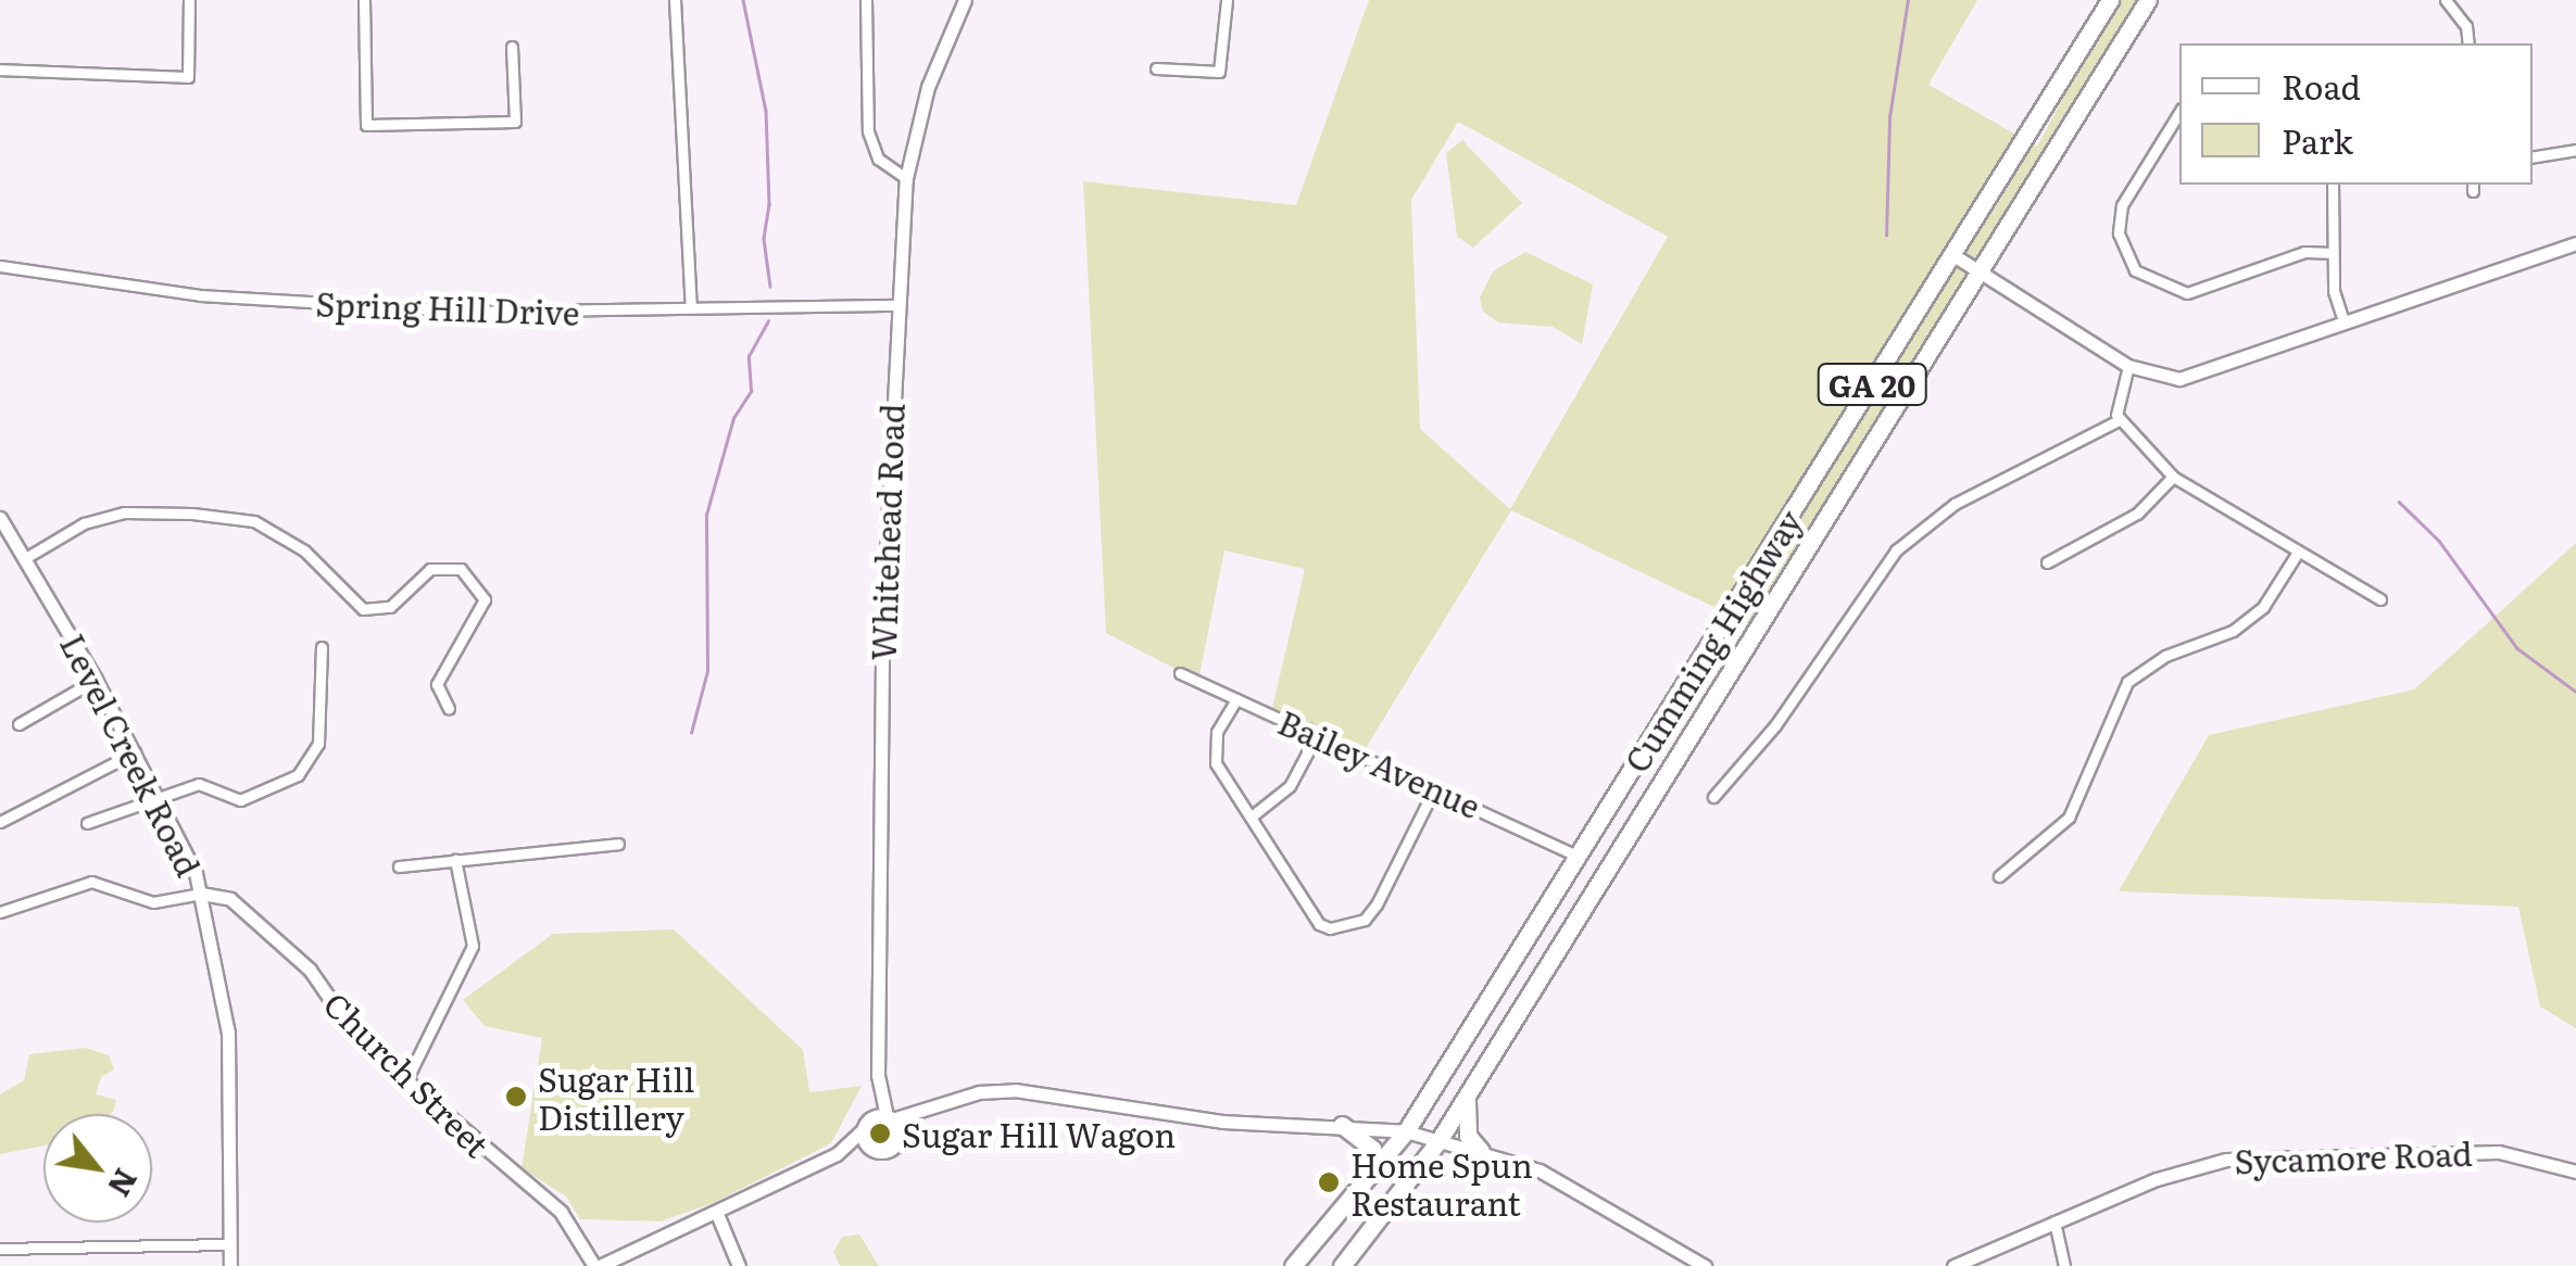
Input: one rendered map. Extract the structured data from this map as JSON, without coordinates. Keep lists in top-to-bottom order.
{
  "streets": {
    "highway": ["GA 20", "Cumming Highway"],
    "street": [
      "Spring Hill Drive",
      "Whitehead Road",
      "Level Creek Road",
      "Bailey Avenue",
      "Church Street",
      "Sycamore Road"
    ]
  },
  "crossings": [
    ["Spring Hill Drive", "Whitehead Road"],
    ["Cumming Highway", "Bailey Avenue"],
    ["Level Creek Road", "Church Street"]
  ],
  "places": ["Sugar Hill Distillery", "Sugar Hill Wagon", "Home Spun Restaurant"],
  "legend": ["Road", "Park"],
  "north": "bottom right"
}
